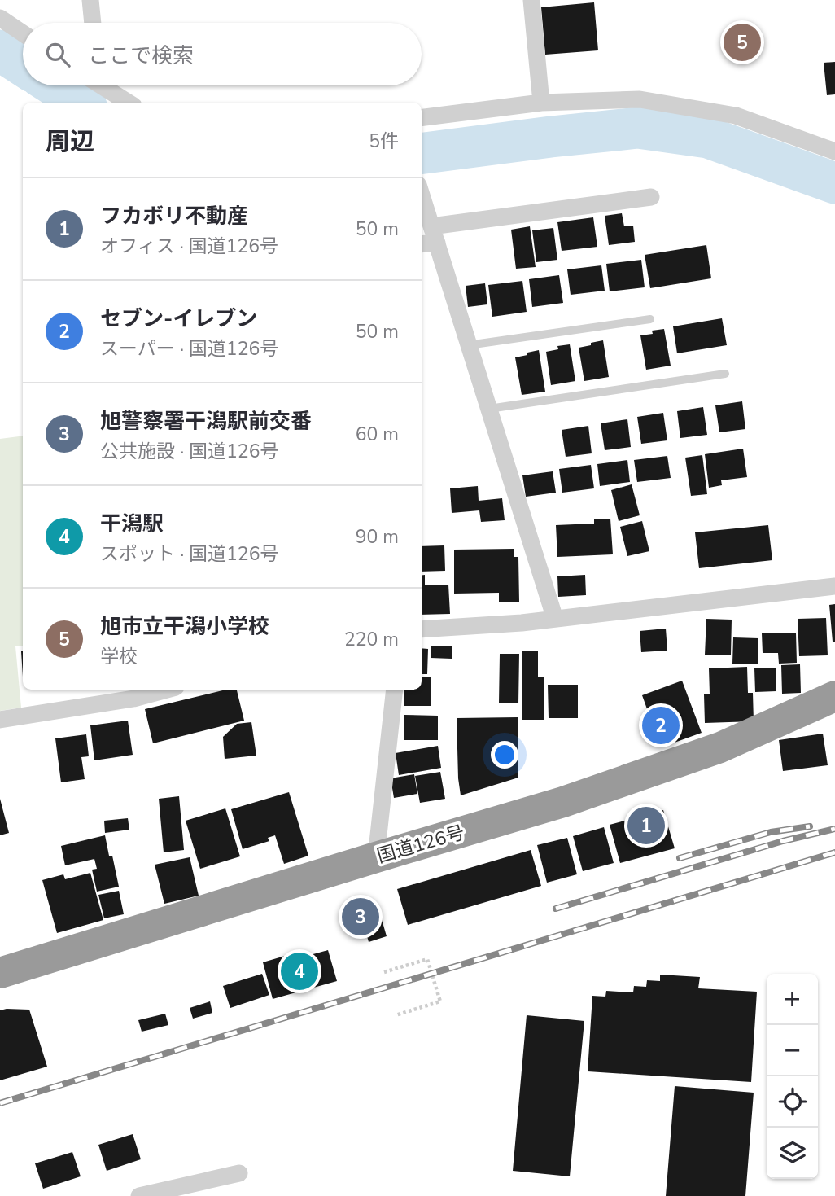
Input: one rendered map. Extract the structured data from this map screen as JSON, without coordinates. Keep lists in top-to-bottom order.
{
  "streets": {
    "highway": ["国道126号"]
  },
  "page": {
    "pins": [
      "5",
      "2",
      "1",
      "3",
      "4"
    ],
    "search": "ここで検索",
    "heading": ["周辺", "5件"],
    "list": [
      {
        "mark": "1",
        "name": "フカボリ不動産",
        "note": "オフィス · 国道126号",
        "value": "50 m"
      },
      {
        "mark": "2",
        "name": "セブン-イレブン",
        "note": "スーパー · 国道126号",
        "value": "50 m"
      },
      {
        "mark": "3",
        "name": "旭警察署干潟駅前交番",
        "note": "公共施設 · 国道126号",
        "value": "60 m"
      },
      {
        "mark": "4",
        "name": "干潟駅",
        "note": "スポット · 国道126号",
        "value": "90 m"
      },
      {
        "mark": "5",
        "name": "旭市立干潟小学校",
        "note": "学校",
        "value": "220 m"
      }
    ],
    "map_buttons": ["+", "−"]
  }
}
